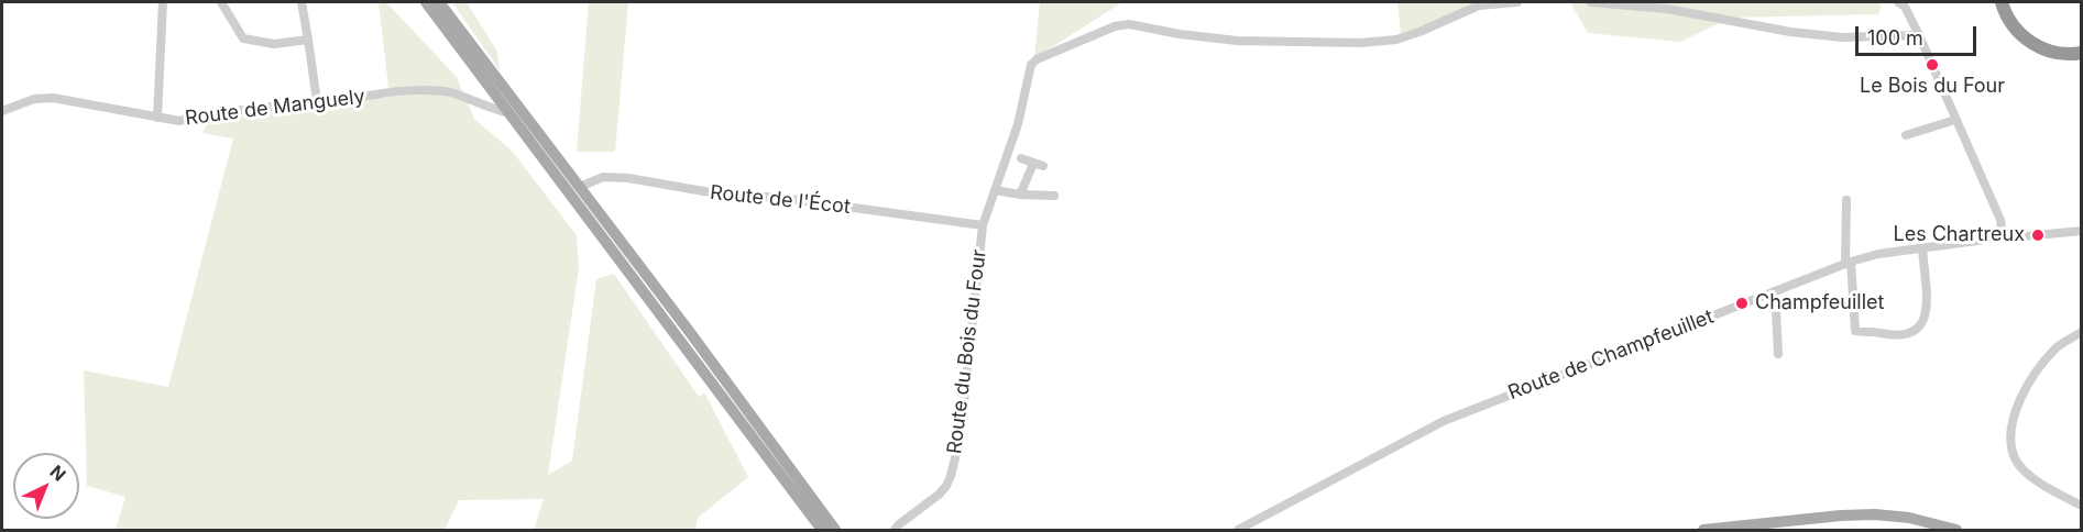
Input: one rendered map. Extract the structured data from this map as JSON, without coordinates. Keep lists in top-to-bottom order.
{
  "streets": {
    "street": [
      "Route de Manguely",
      "Route de l'Écot",
      "Route du Bois du Four",
      "Route de Champfeuillet"
    ]
  },
  "crossings": [
    ["Route de l'Écot", "Route du Bois du Four"]
  ],
  "places": ["Le Bois du Four", "Les Chartreux", "Champfeuillet"],
  "scale_bar": "100 m",
  "north": "top right"
}
